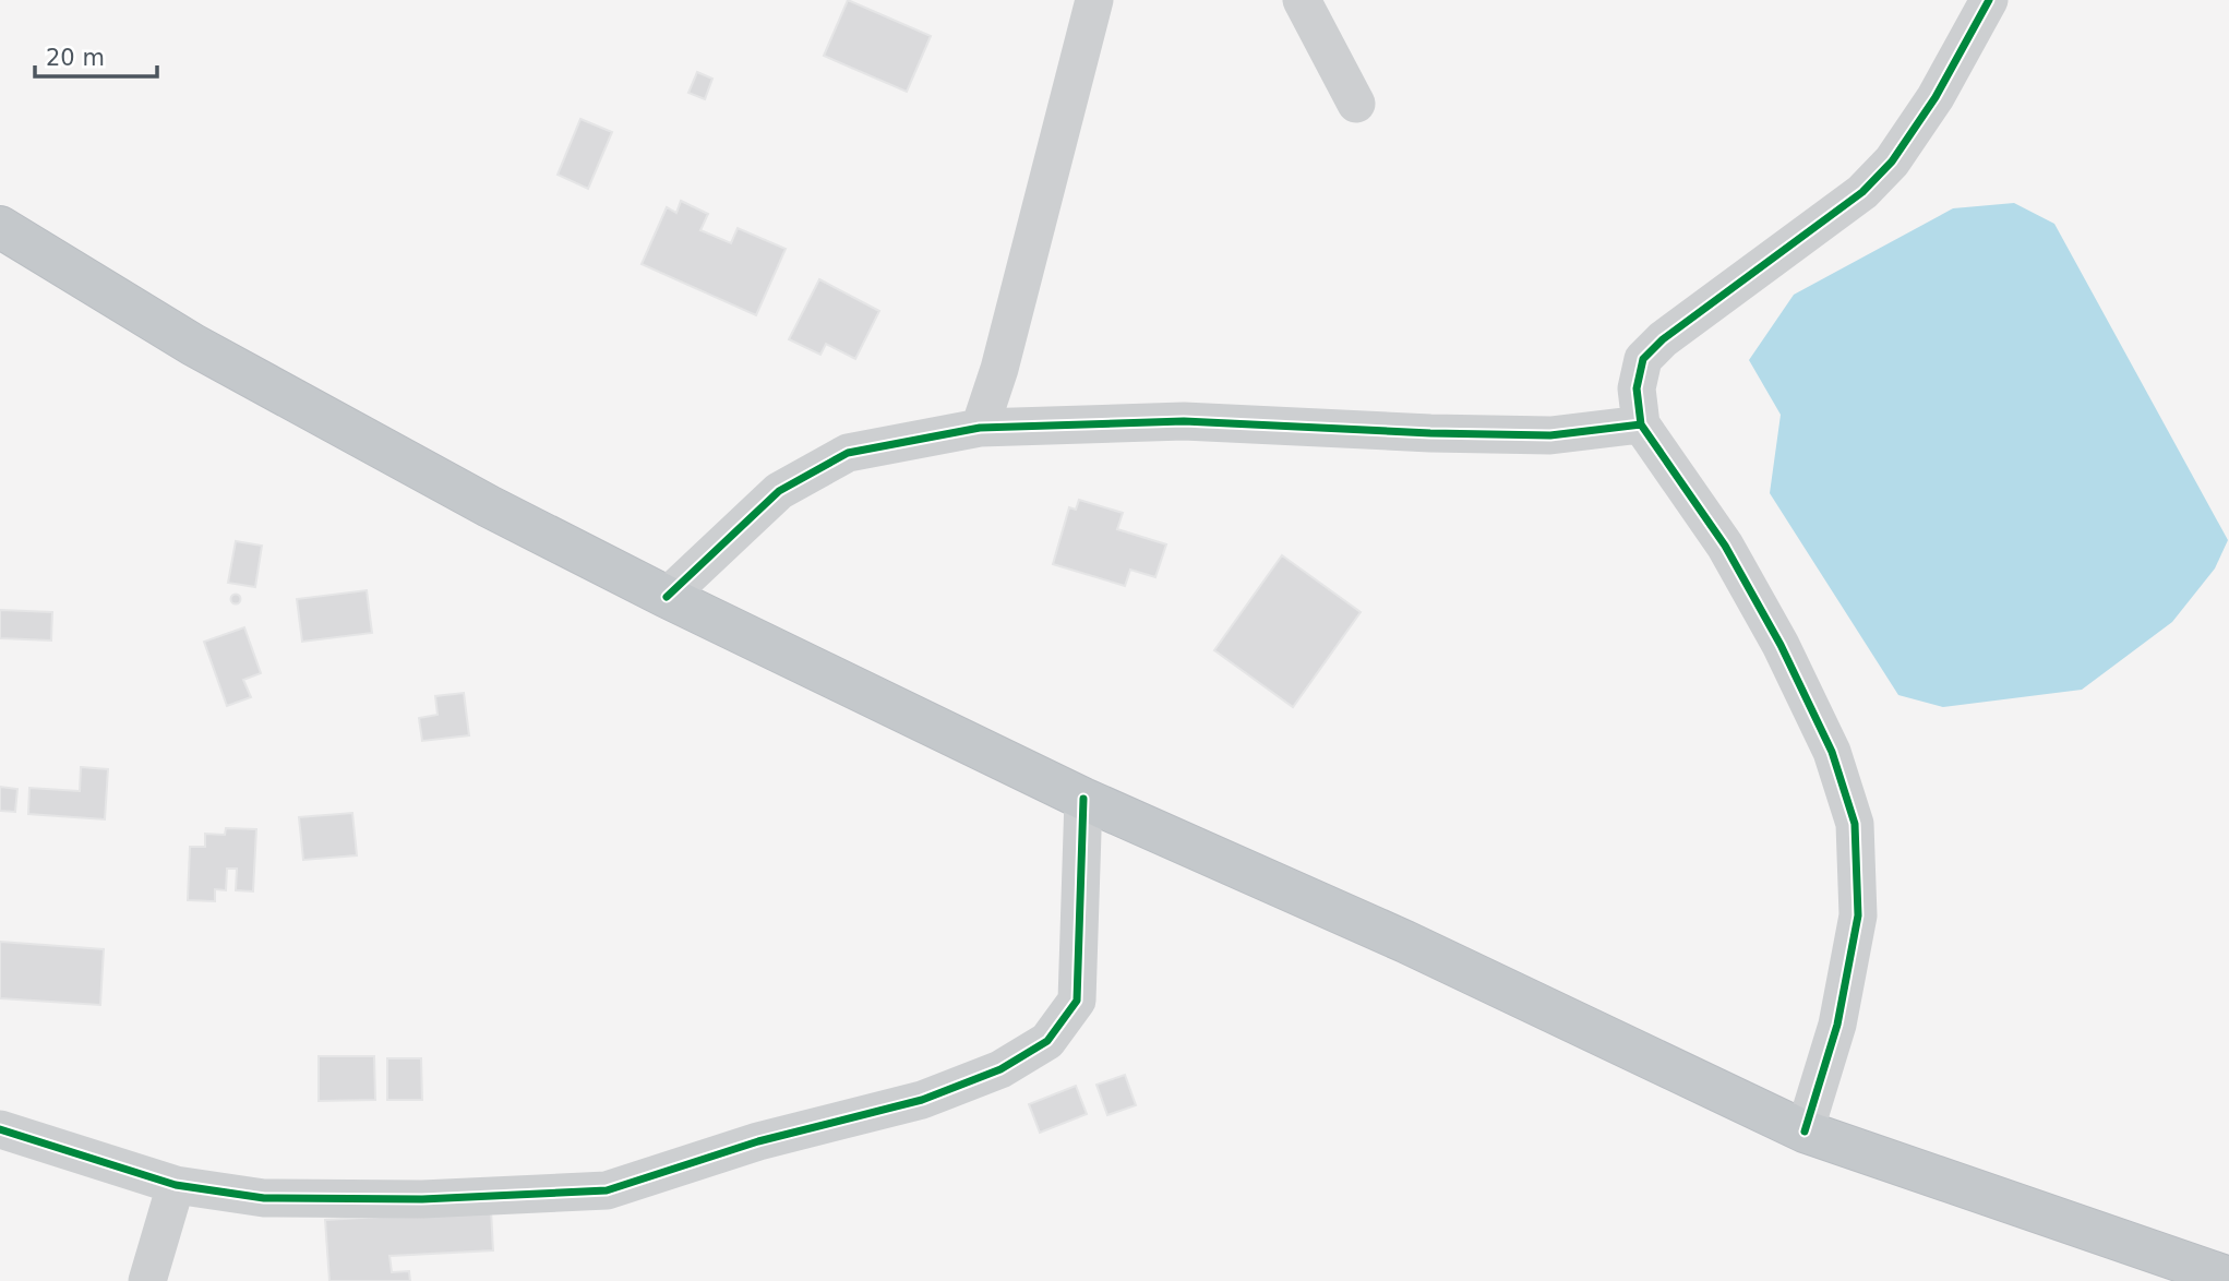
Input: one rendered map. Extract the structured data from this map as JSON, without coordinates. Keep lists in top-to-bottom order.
{
  "scale_bar": "20 m"
}
